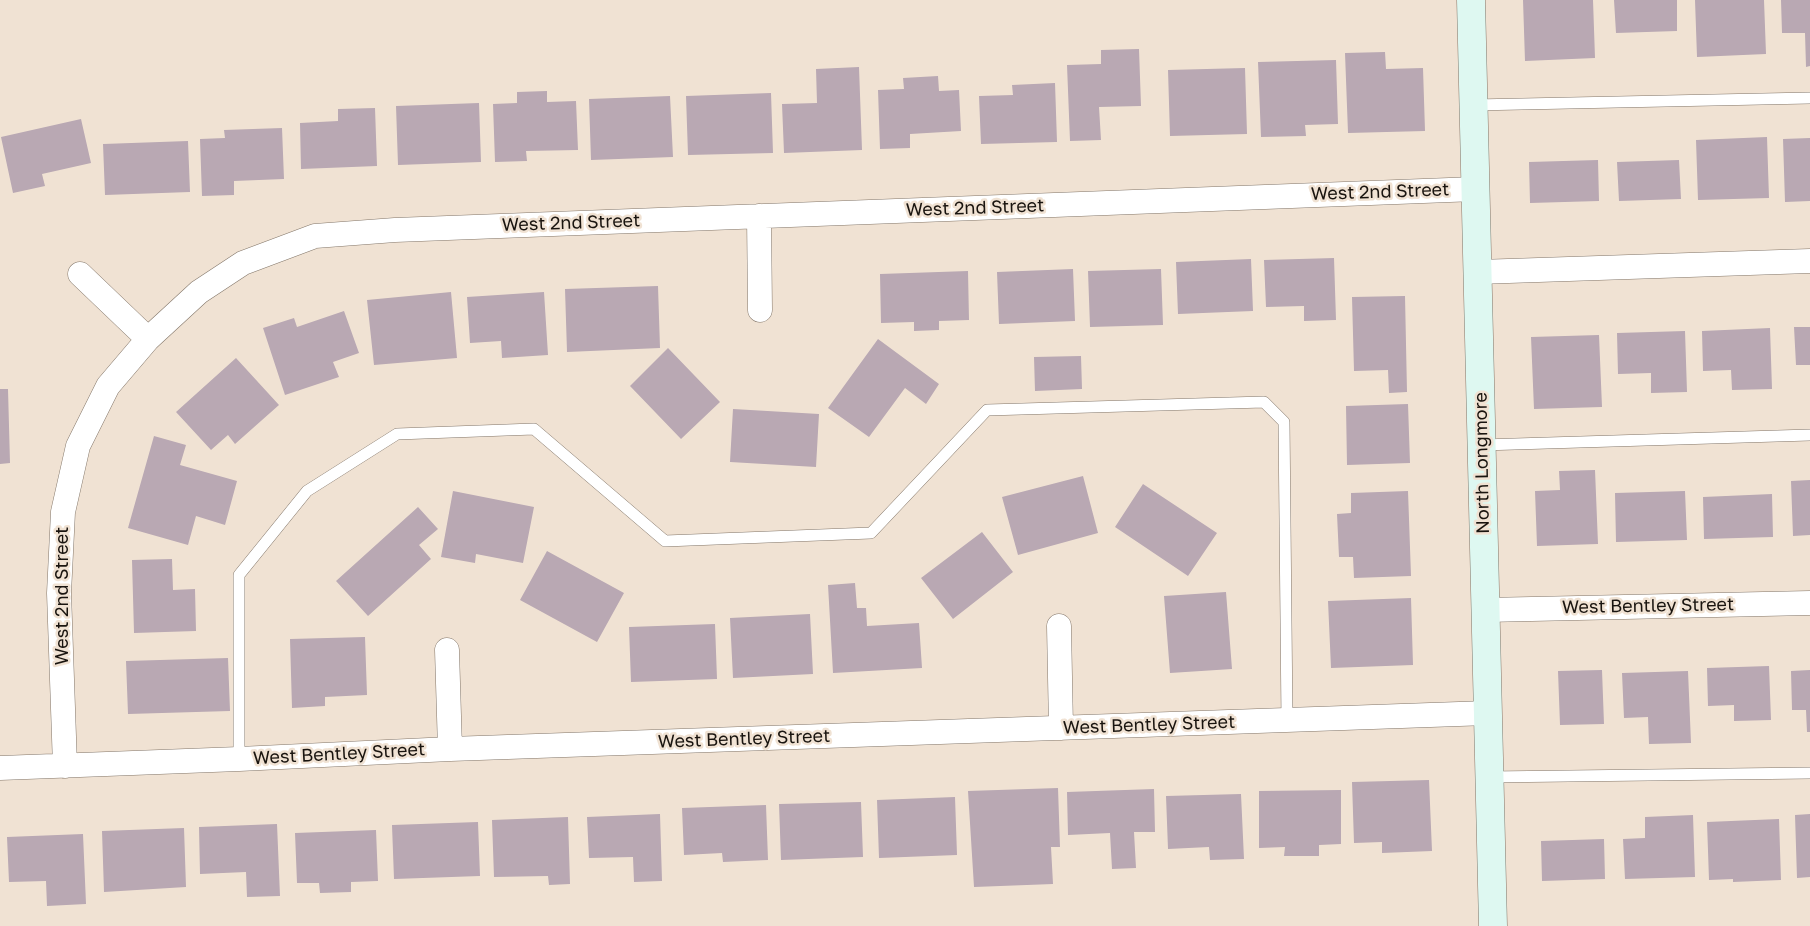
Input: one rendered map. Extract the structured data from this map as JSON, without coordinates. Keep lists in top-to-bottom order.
{
  "streets": {
    "street": ["West 2nd Street", "North Longmore", "West Bentley Street"]
  },
  "crossings": [
    ["West 2nd Street", "North Longmore"],
    ["West 2nd Street", "West Bentley Street"],
    ["North Longmore", "West Bentley Street"]
  ]
}
